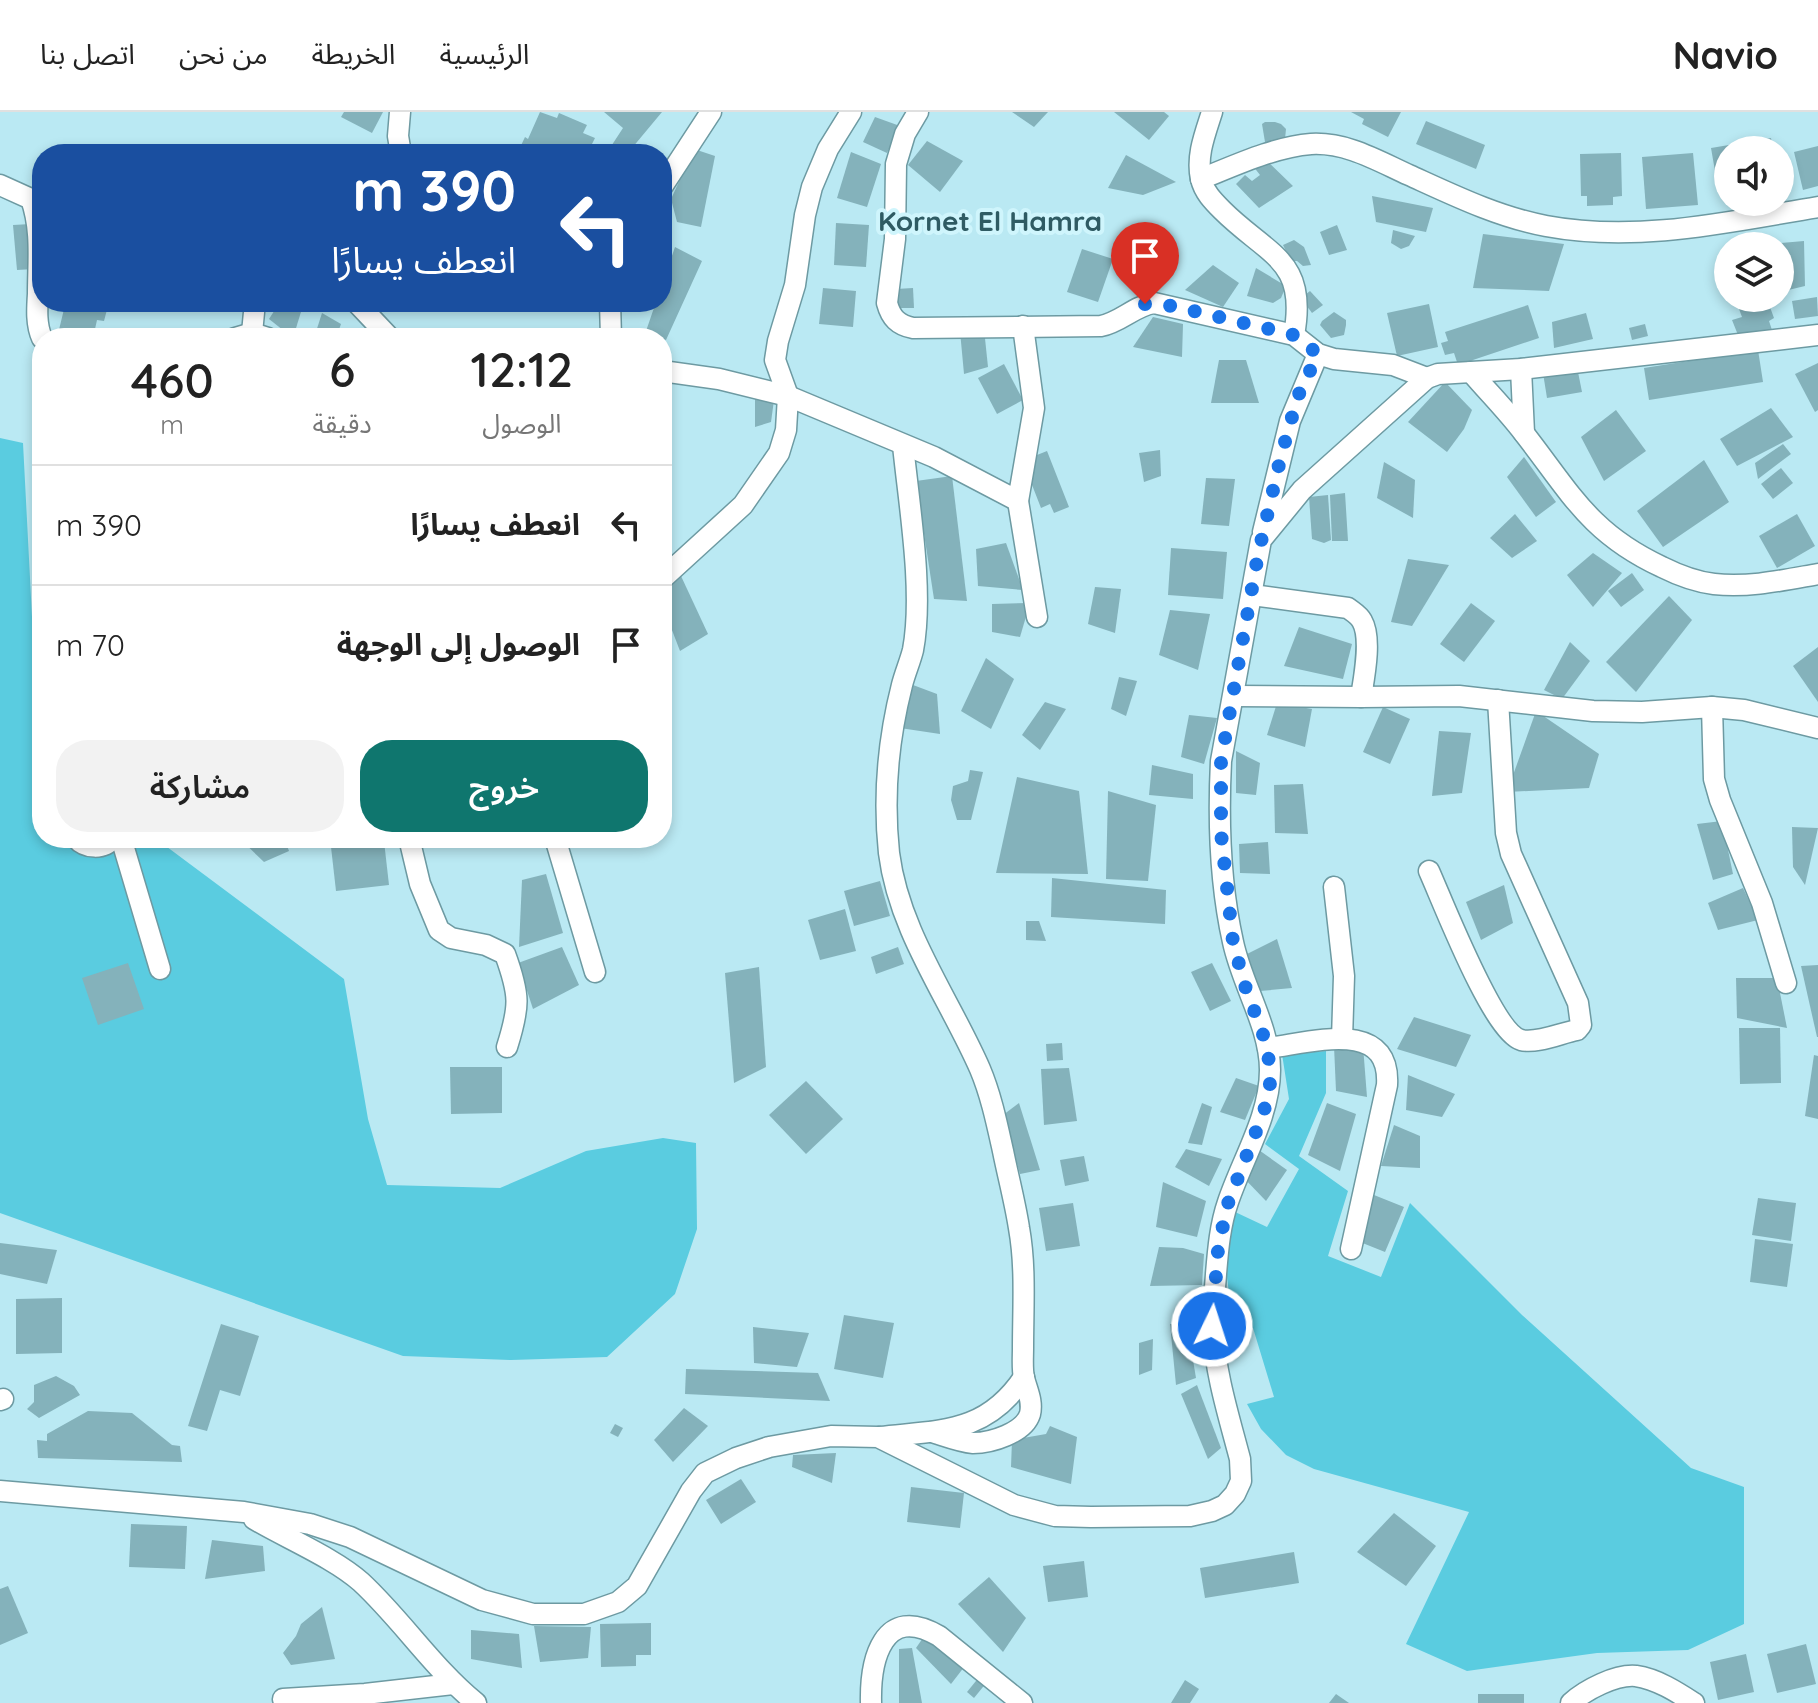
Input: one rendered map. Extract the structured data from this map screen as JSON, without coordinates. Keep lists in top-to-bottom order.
{
  "districts": ["Kornet El Hamra"],
  "page": {
    "header": "Navio",
    "nav": [
      "الرئيسية",
      "الخريطة",
      "من نحن",
      "اتصل بنا"
    ],
    "turn": ["390 m", "انعطف يسارًا"],
    "eta": [
      "12:12",
      "الوصول",
      "6",
      "دقيقة",
      "460",
      "m"
    ],
    "list": [
      {
        "name": "انعطف يسارًا",
        "value": "390 m"
      },
      {
        "name": "الوصول إلى الوجهة",
        "value": "70 m"
      }
    ],
    "buttons": ["خروج", "مشاركة"]
  }
}
